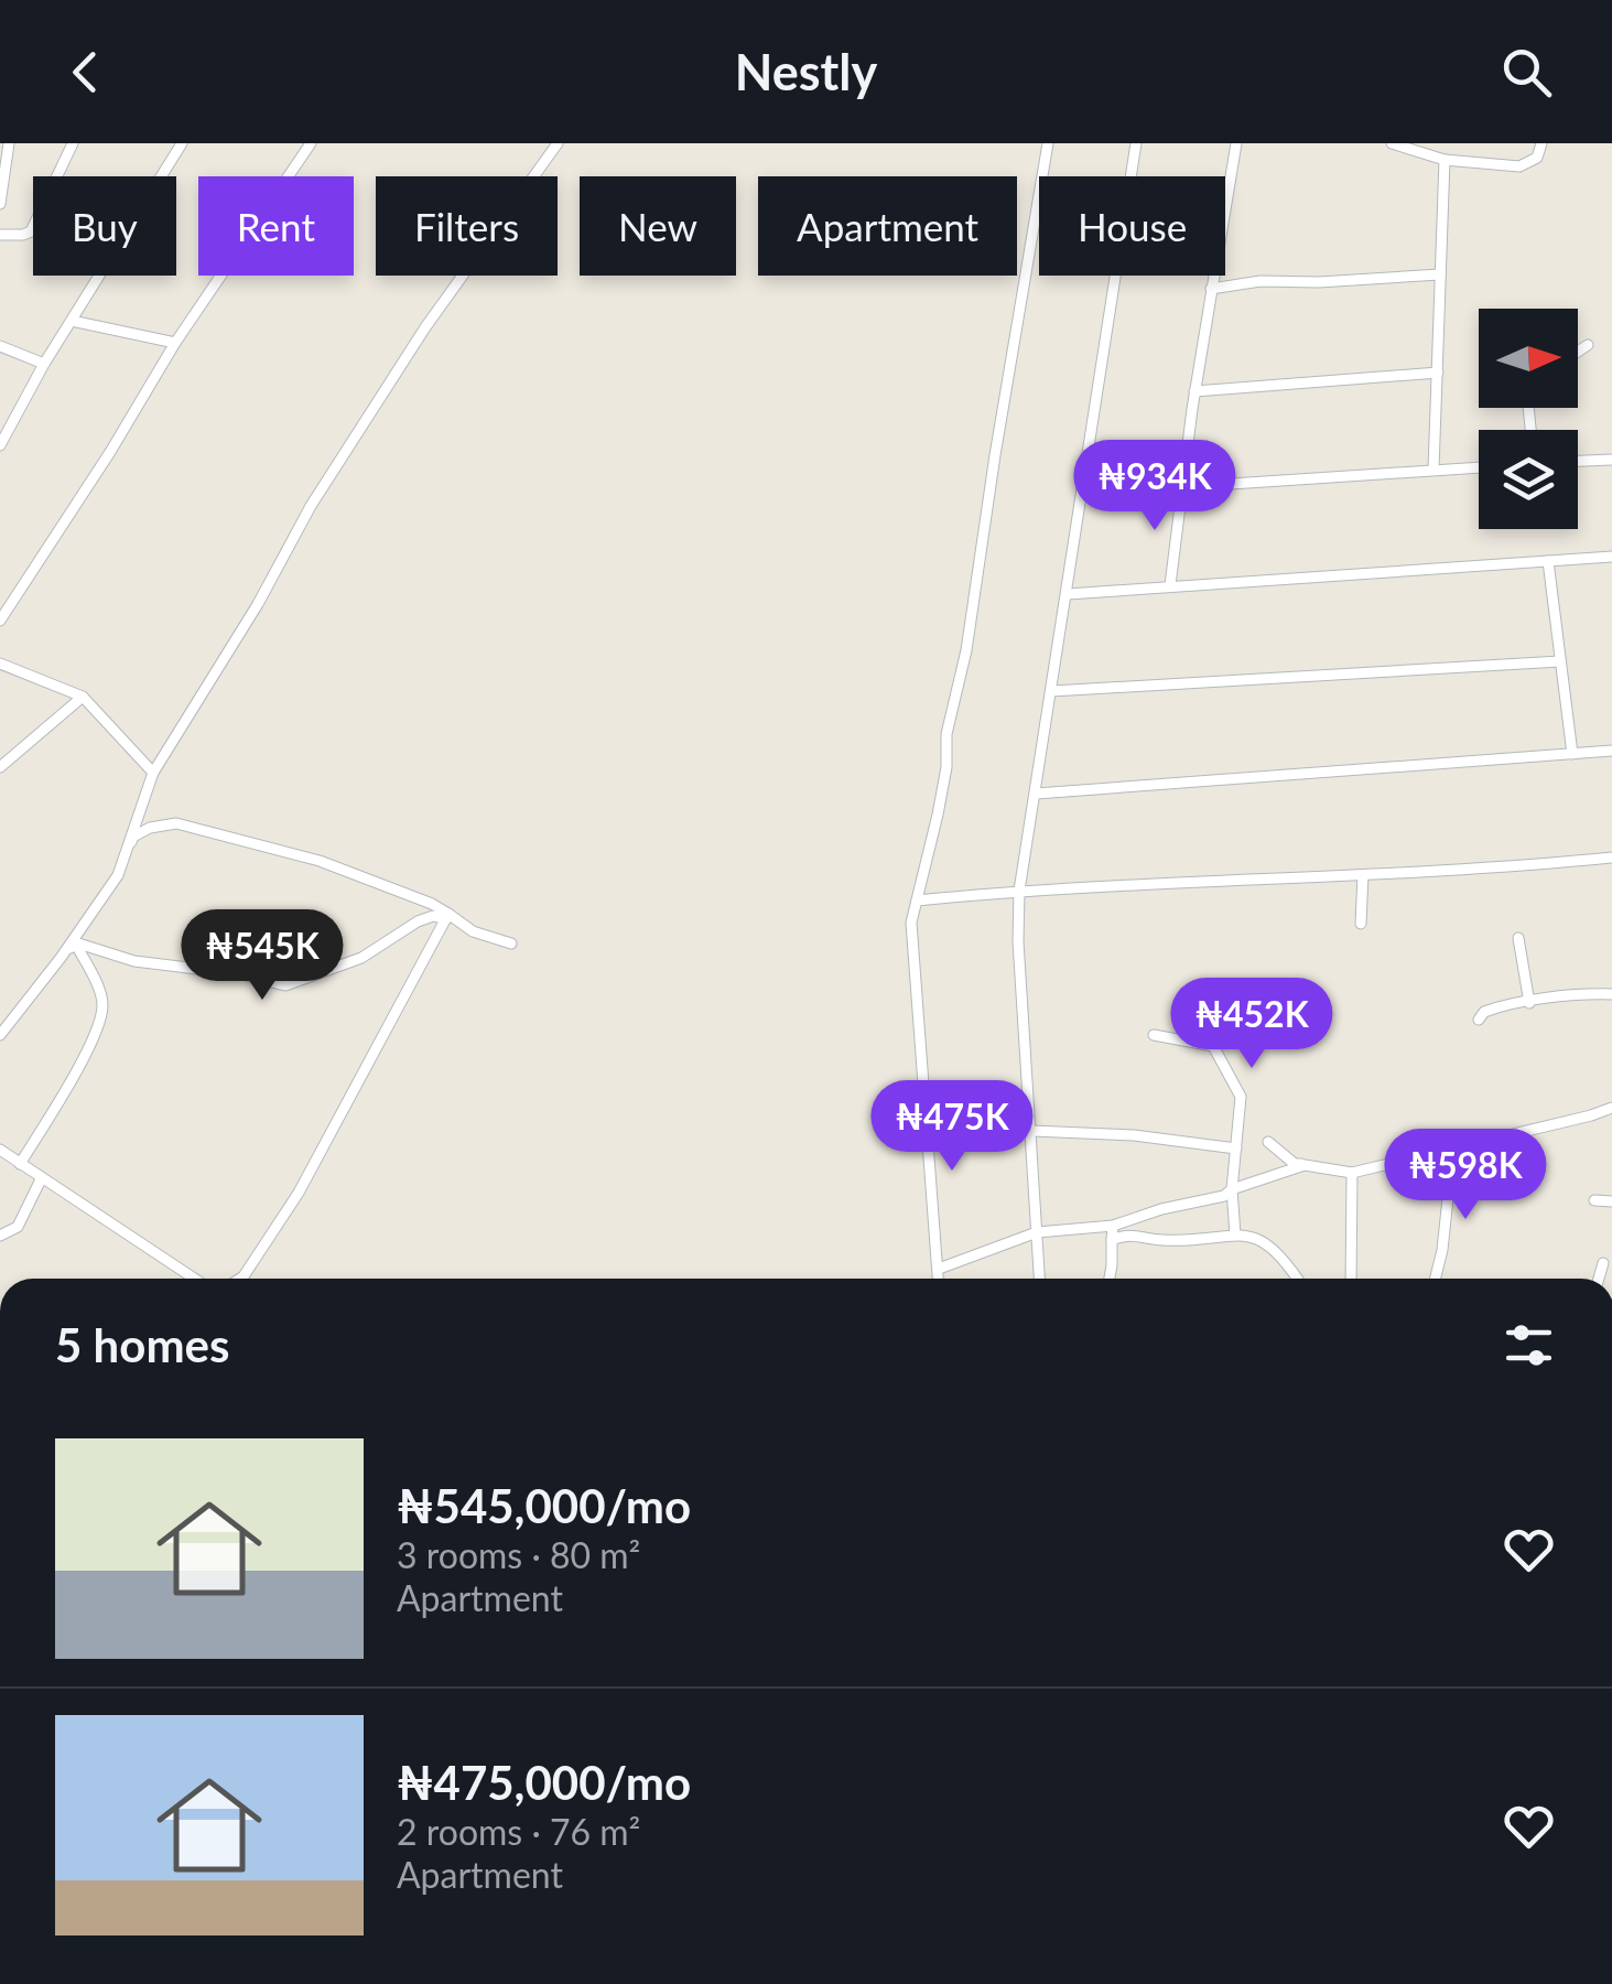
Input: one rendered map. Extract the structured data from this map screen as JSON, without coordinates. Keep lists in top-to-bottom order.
{
  "north": "right",
  "page": {
    "header": "Nestly",
    "chip": [
      "Buy",
      "Rent",
      "Filters",
      "New",
      "Apartment",
      "House"
    ],
    "price": [
      "₦934K",
      "₦545K",
      "₦452K",
      "₦475K",
      "₦598K"
    ],
    "heading": "5 homes",
    "list": [
      {
        "name": "₦545,000/mo",
        "note": "3 rooms · 80 m² · Apartment"
      },
      {
        "name": "₦475,000/mo",
        "note": "2 rooms · 76 m² · Apartment"
      }
    ]
  }
}
